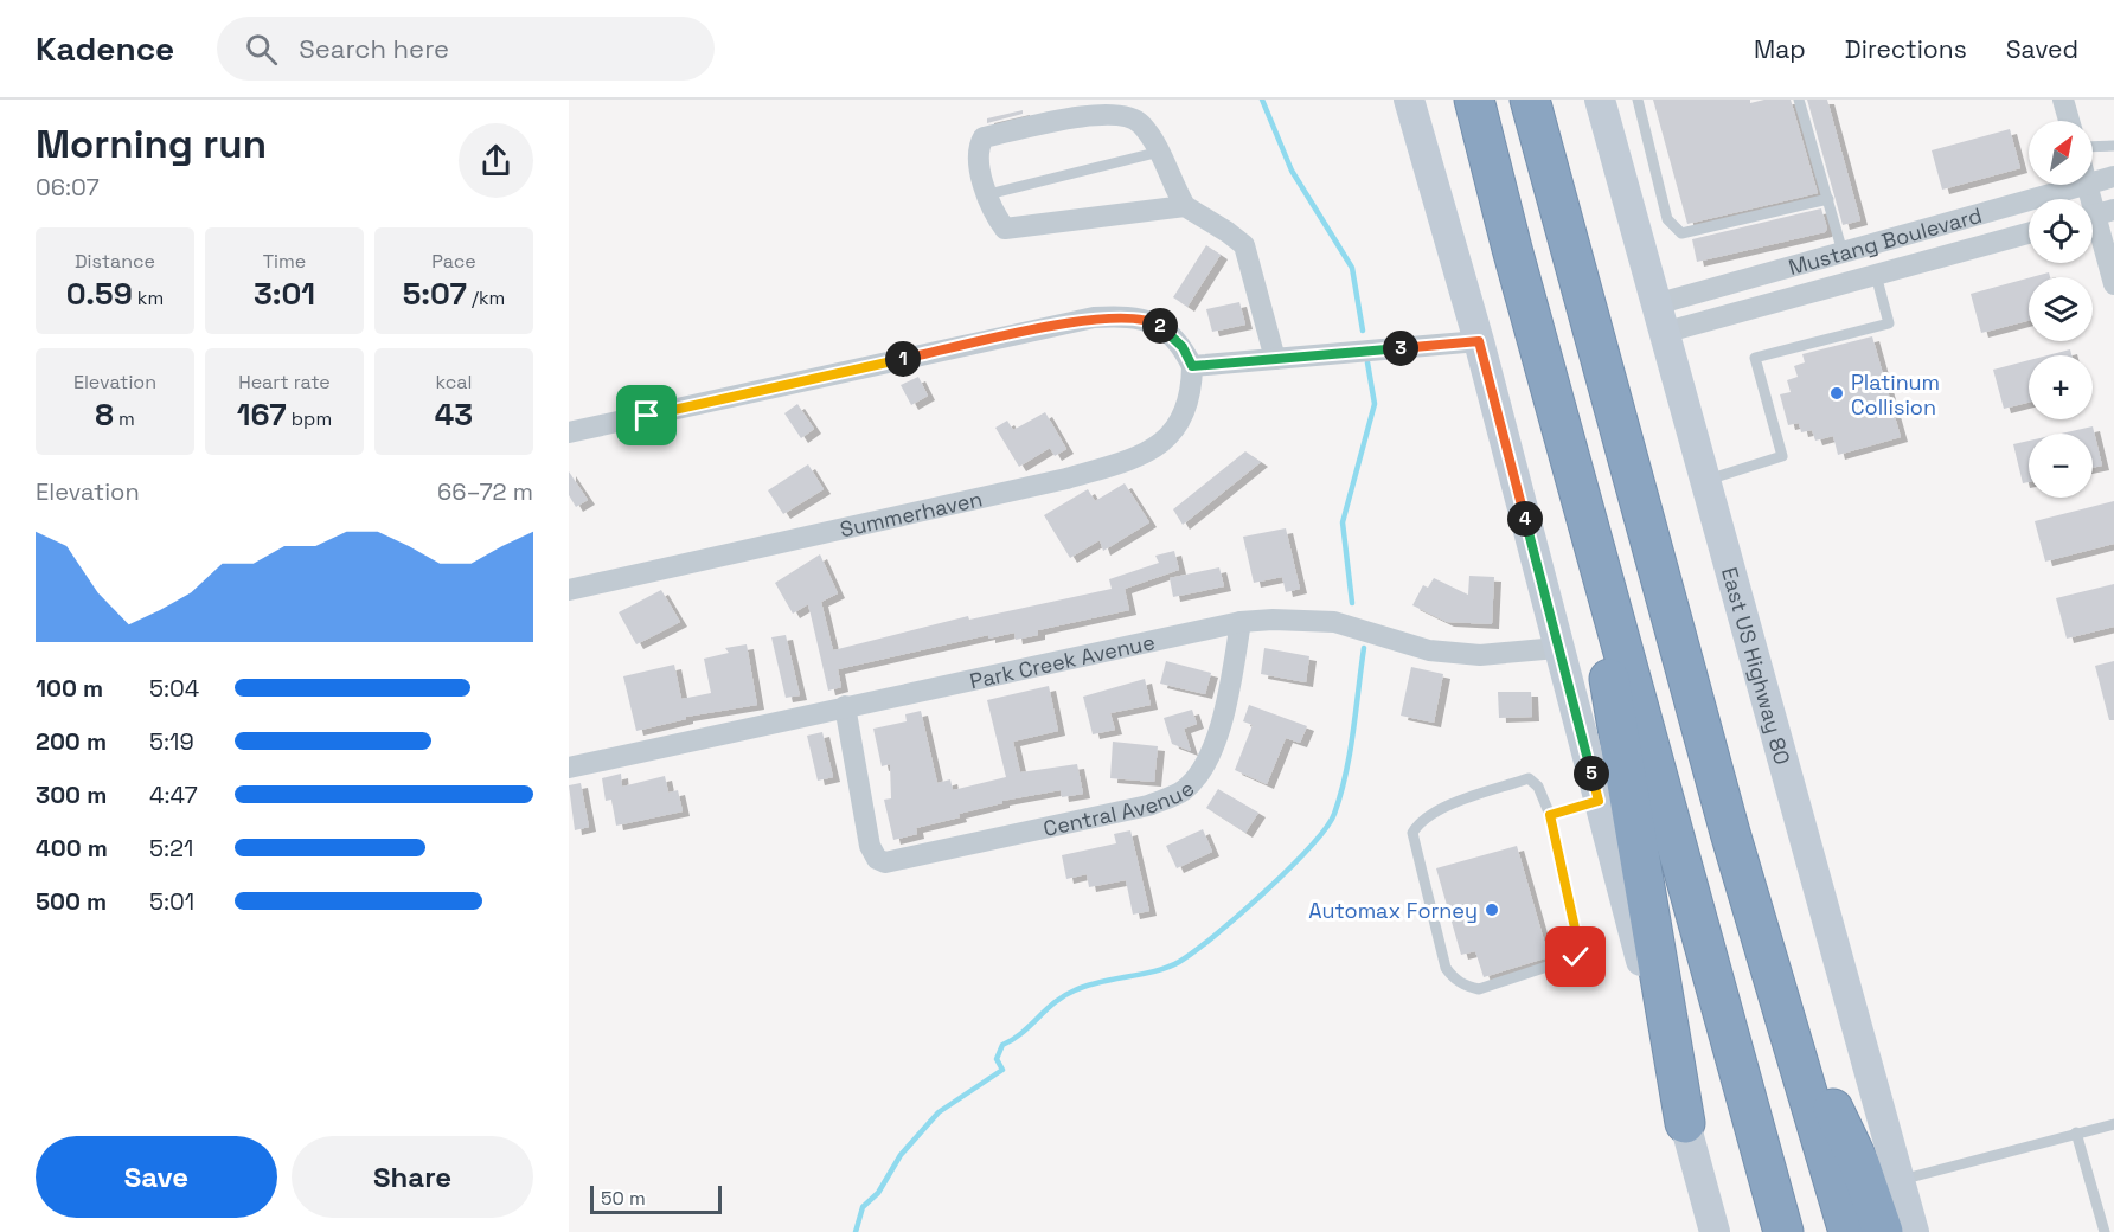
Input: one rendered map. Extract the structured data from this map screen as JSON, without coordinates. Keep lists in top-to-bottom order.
{
  "streets": {
    "main road": ["East US Highway 80"],
    "street": [
      "Mustang Boulevard",
      "Summerhaven",
      "Park Creek Avenue",
      "Central Avenue"
    ]
  },
  "crossings": [
    ["Mustang Boulevard", "East US Highway 80"],
    ["Park Creek Avenue", "Central Avenue"]
  ],
  "places": ["Platinum Collision", "Automax Forney"],
  "scale_bar": "50 m",
  "north": "top right",
  "page": {
    "header": "Kadence",
    "search": "Search here",
    "nav": ["Map", "Directions", "Saved"],
    "heading": ["Morning run", "06:07"],
    "map_buttons": ["+", "−"],
    "stats": [
      ["Distance", "0.59 km"],
      ["Time", "3:01"],
      ["Pace", "5:07 /km"],
      ["Elevation", "8 m"],
      ["Heart rate", "167 bpm"],
      ["kcal", "43"]
    ],
    "pins": [
      "2",
      "3",
      "1",
      "4",
      "5"
    ],
    "chart": ["Elevation", "66–72 m"],
    "list": [
      {
        "name": "100 m",
        "note": "5:04"
      },
      {
        "name": "200 m",
        "note": "5:19"
      },
      {
        "name": "300 m",
        "note": "4:47"
      },
      {
        "name": "400 m",
        "note": "5:21"
      },
      {
        "name": "500 m",
        "note": "5:01"
      }
    ],
    "buttons": ["Save", "Share"],
    "scale": "50 m"
  }
}
